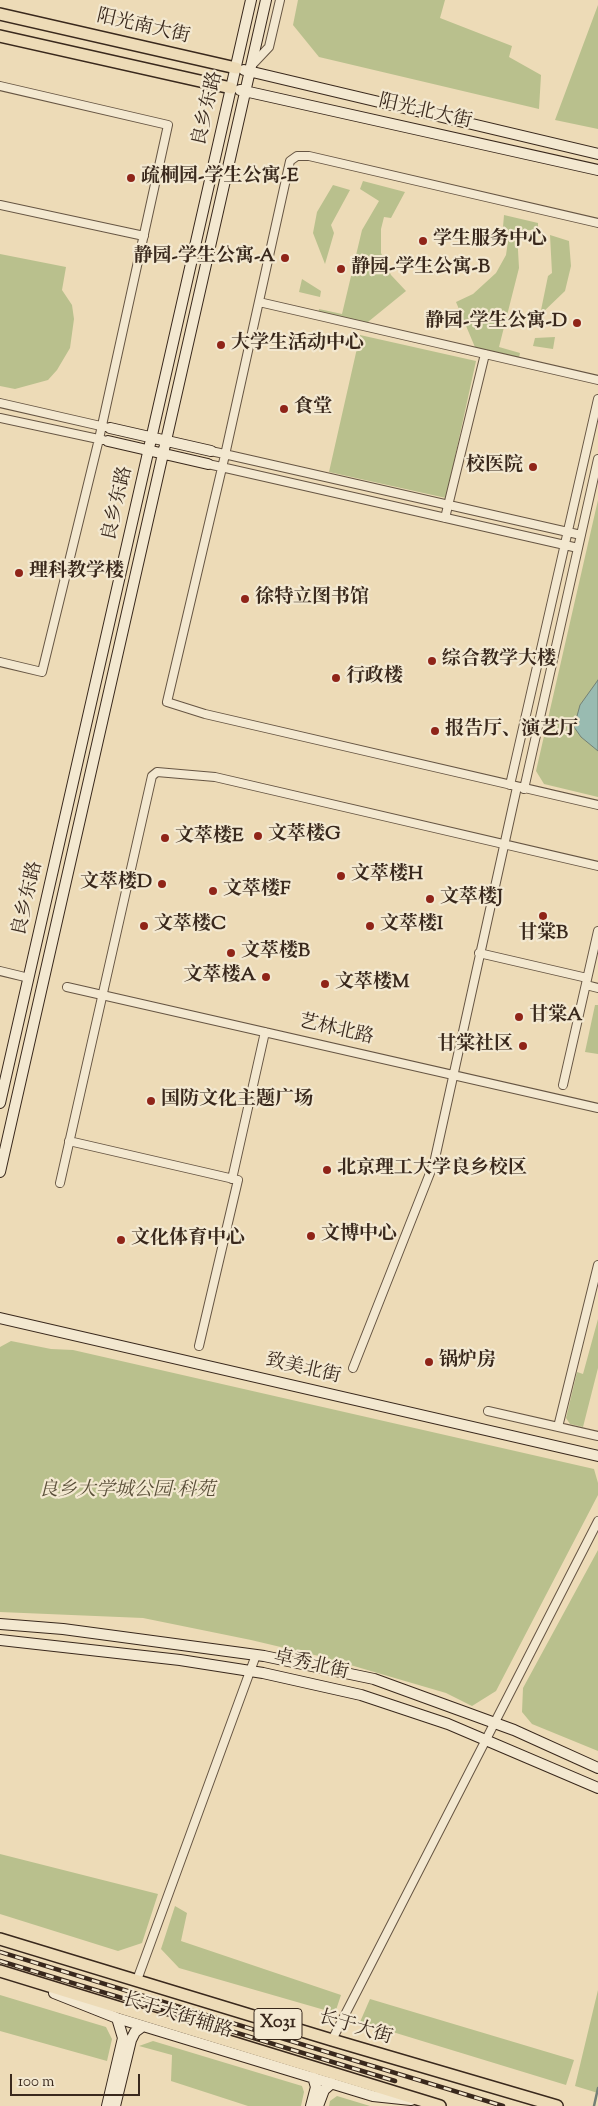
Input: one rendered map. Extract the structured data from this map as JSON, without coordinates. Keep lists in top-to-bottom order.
{
  "streets": {
    "main road": [
      "阳光南大街",
      "良乡东路",
      "阳光北大街",
      "致美北街",
      "卓秀北街",
      "长于大街辅路",
      "X031",
      "长于大街"
    ],
    "street": ["艺林北路"]
  },
  "crossings": [
    ["阳光南大街", "良乡东路"],
    ["阳光南大街", "阳光北大街"],
    ["良乡东路", "阳光北大街"],
    ["长于大街辅路", "X031"]
  ],
  "parks": ["良乡大学城公园·科苑"],
  "places": [
    "疏桐园-学生公寓-E",
    "学生服务中心",
    "静园-学生公寓-A",
    "静园-学生公寓-B",
    "静园-学生公寓-D",
    "大学生活动中心",
    "食堂",
    "校医院",
    "理科教学楼",
    "徐特立图书馆",
    "综合教学大楼",
    "行政楼",
    "报告厅、演艺厅",
    "文萃楼G",
    "文萃楼E",
    "文萃楼H",
    "文萃楼D",
    "文萃楼F",
    "文萃楼J",
    "甘棠B",
    "文萃楼C",
    "文萃楼I",
    "文萃楼B",
    "文萃楼A",
    "文萃楼M",
    "甘棠A",
    "甘棠社区",
    "国防文化主题广场",
    "北京理工大学良乡校区",
    "文博中心",
    "文化体育中心",
    "锅炉房"
  ],
  "scale_bar": "100 m"
}
